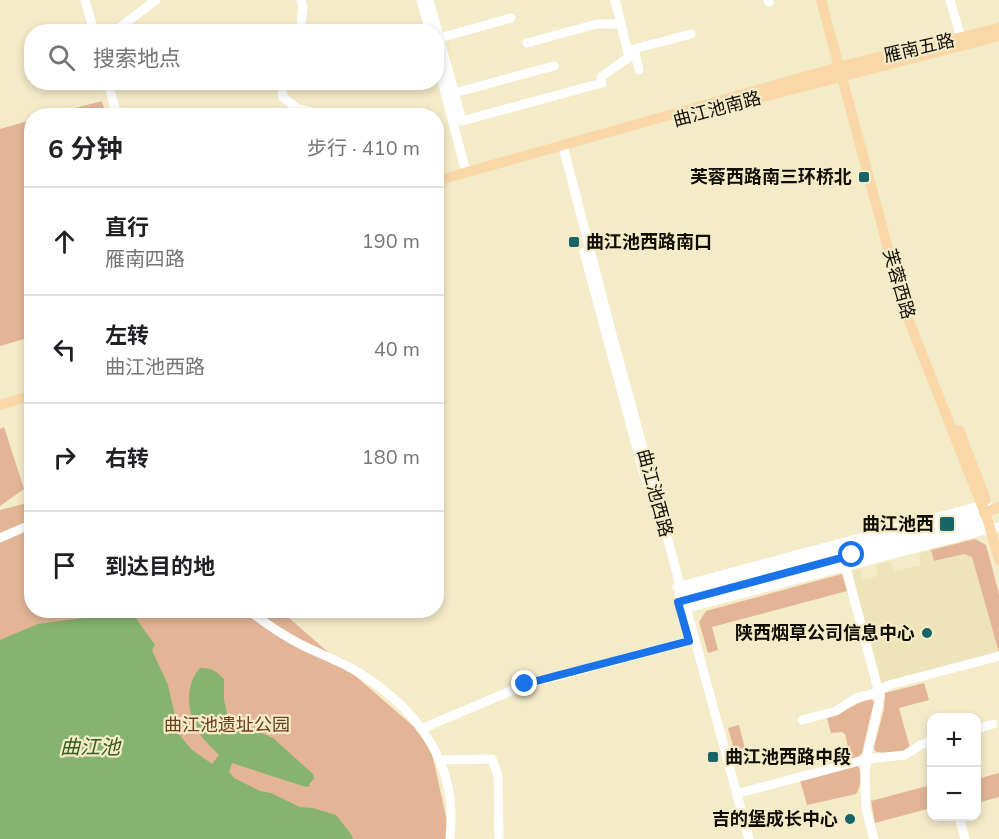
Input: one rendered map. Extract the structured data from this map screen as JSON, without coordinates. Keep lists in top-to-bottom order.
{
  "streets": {
    "main road": ["雁南五路", "曲江池南路", "芙蓉西路"],
    "street": ["曲江池西路"]
  },
  "crossings": [
    ["雁南五路", "曲江池南路"],
    ["雁南五路", "芙蓉西路"],
    ["曲江池南路", "芙蓉西路"],
    ["曲江池南路", "曲江池西路"]
  ],
  "water": ["曲江池"],
  "parks": ["曲江池遗址公园"],
  "places": {
    "transit": [
      "芙蓉西路南三环桥北",
      "曲江池西路南口",
      "曲江池西",
      "曲江池西路中段"
    ],
    "other": ["陕西烟草公司信息中心", "吉的堡成长中心"]
  },
  "page": {
    "search": "搜索地点",
    "heading": ["6 分钟", "步行 · 410 m"],
    "list": [
      ["直行", "雁南四路", "190 m"],
      ["左转", "曲江池西路", "40 m"],
      ["右转", "180 m"],
      "到达目的地"
    ],
    "map_buttons": ["+", "−"]
  }
}
